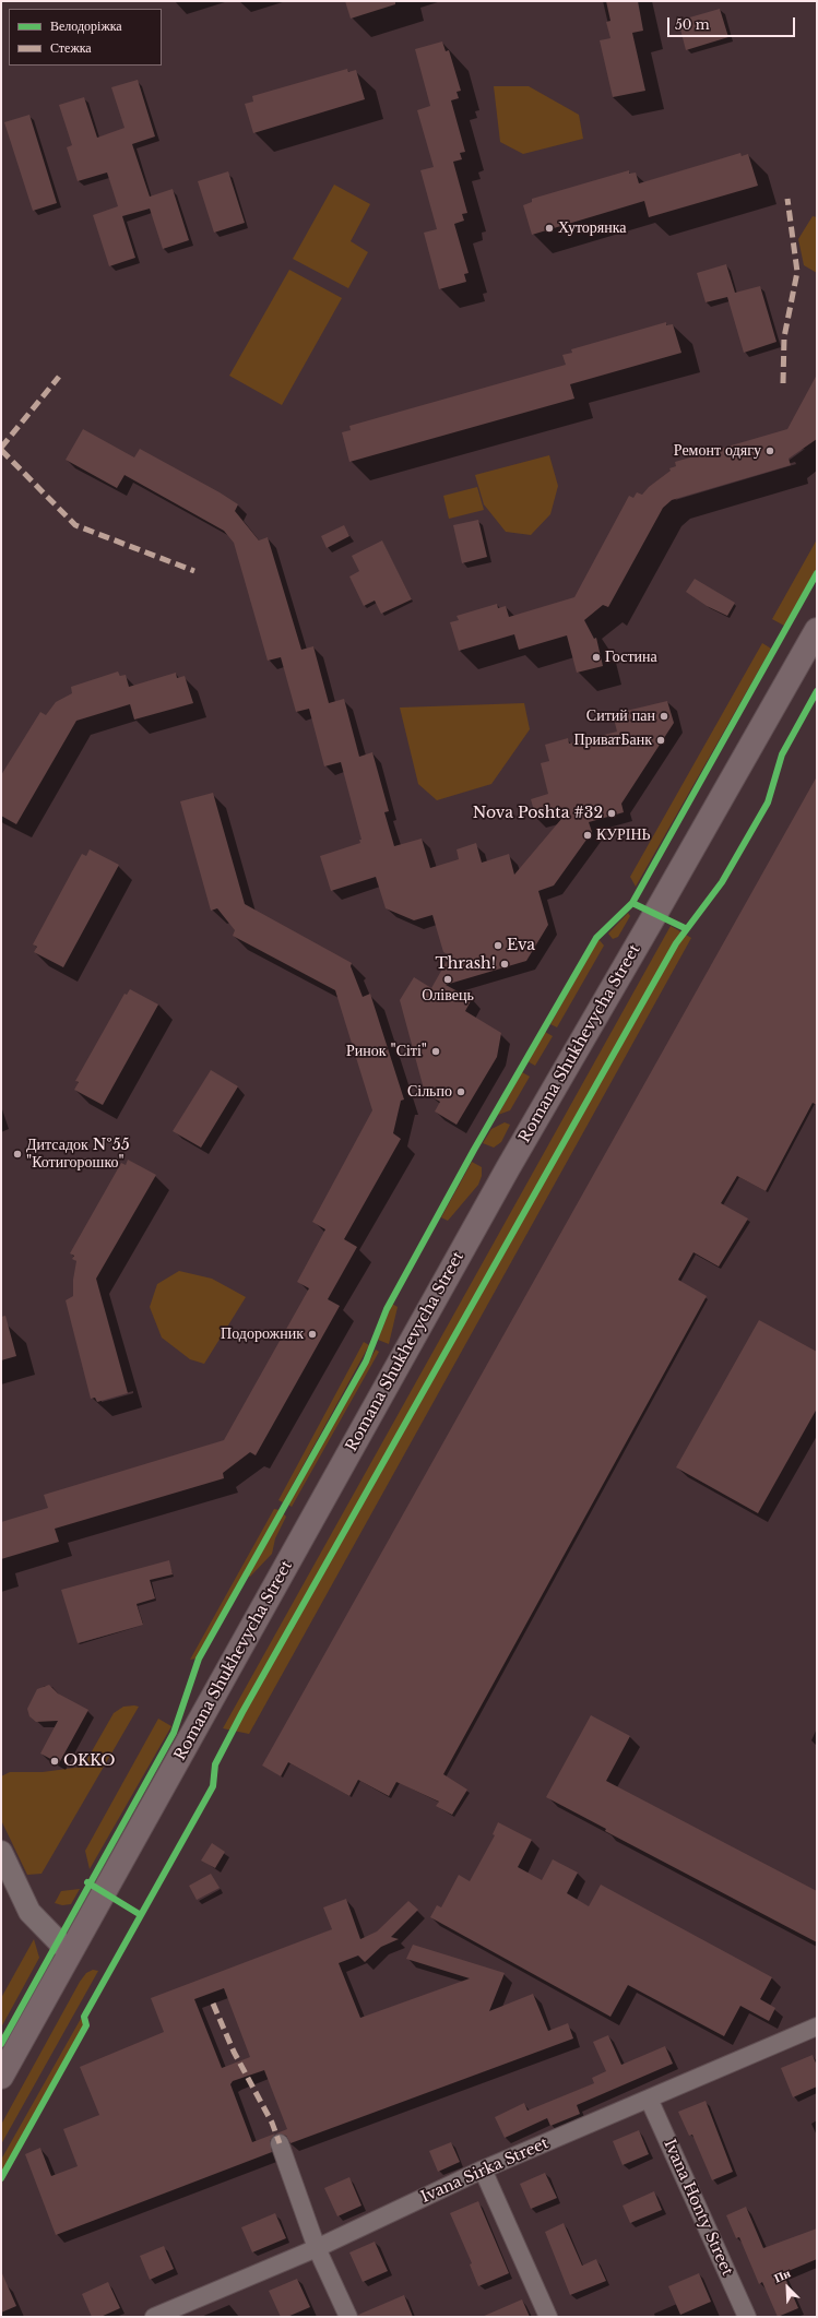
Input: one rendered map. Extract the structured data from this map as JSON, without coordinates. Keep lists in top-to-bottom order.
{
  "streets": {
    "main road": ["Romana Shukhevycha Street"],
    "street": ["Ivana Sirka Street", "Ivana Honty Street"]
  },
  "crossings": [
    ["Ivana Sirka Street", "Ivana Honty Street"]
  ],
  "places": [
    "Хуторянка",
    "Ремонт одягу",
    "Гостина",
    "Ситий пан",
    "ПриватБанк",
    "Nova Poshta #32",
    "КУРІНЬ",
    "Eva",
    "Thrash!",
    "Олівець",
    "Ринок \"Сіті\"",
    "Сільпо",
    "Дитсадок №55 \"Котигорошко\"",
    "Подорожник",
    "OKKO"
  ],
  "legend": ["Велодоріжка", "Стежка"],
  "scale_bar": "50 m",
  "north": "top left"
}
